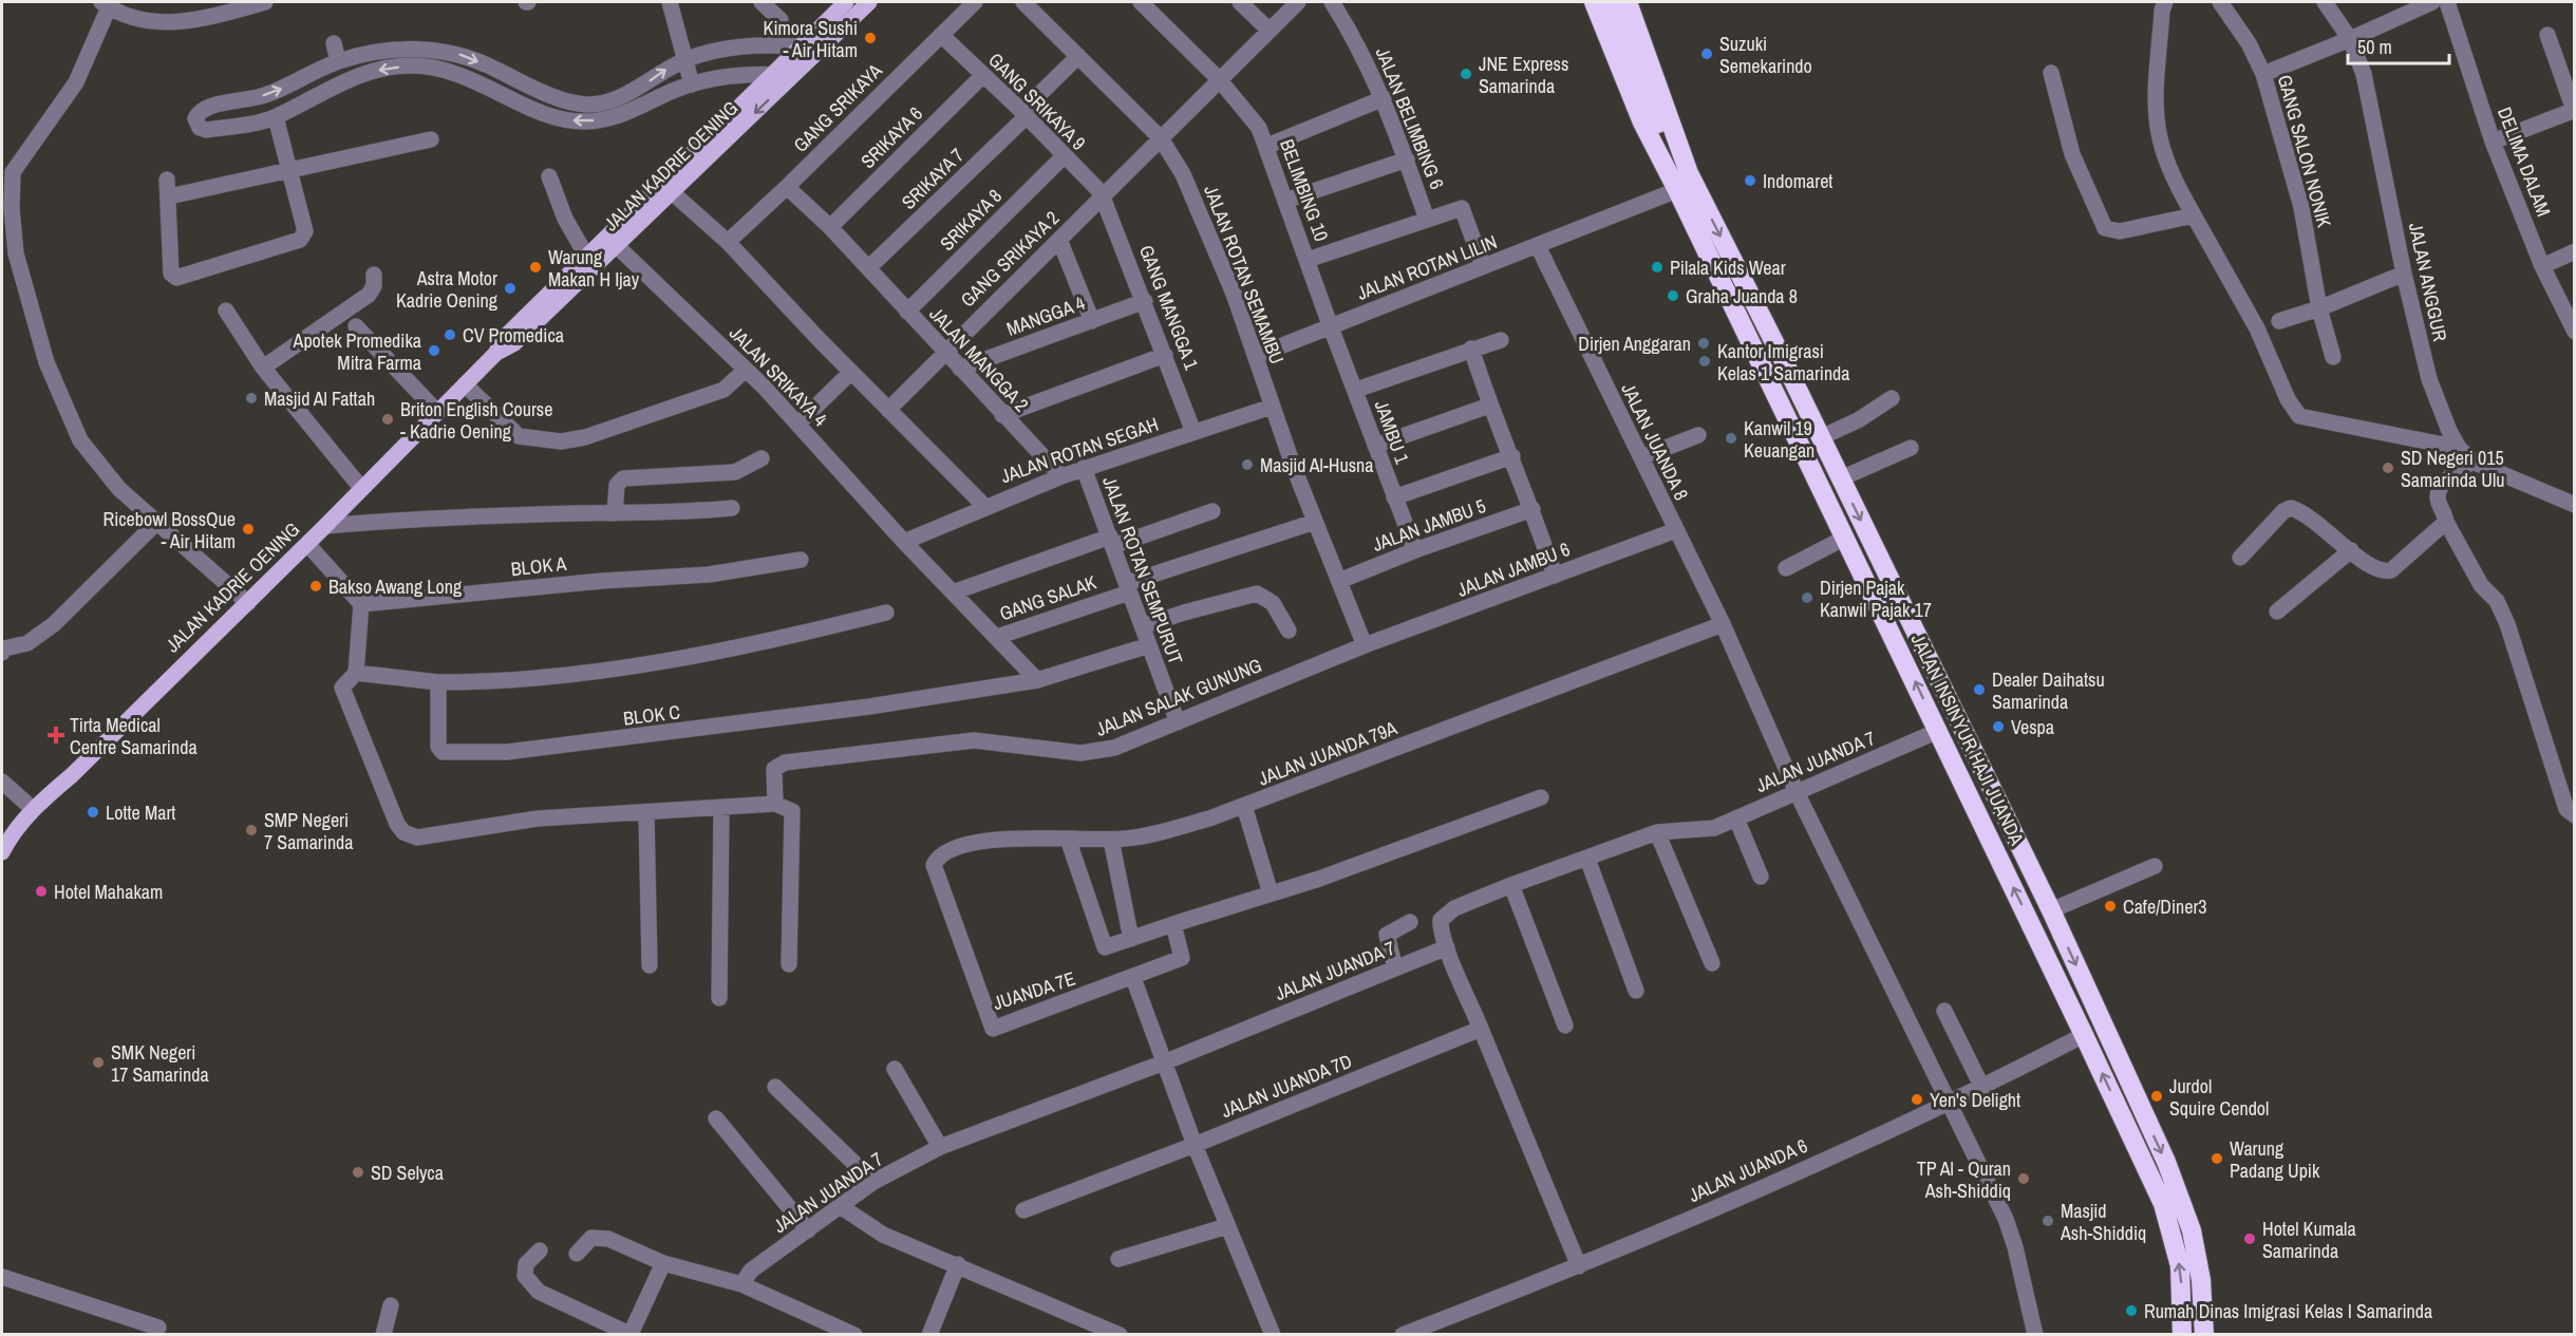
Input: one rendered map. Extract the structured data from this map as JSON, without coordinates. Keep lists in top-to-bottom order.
{
  "streets": {
    "highway": ["JALAN INSINYUR HAJI JUANDA"],
    "main road": ["JALAN KADRIE OENING"],
    "street": [
      "GANG SRIKAYA 9",
      "GANG SRIKAYA",
      "JALAN BELIMBING 6",
      "SRIKAYA 6",
      "GANG SALON NONIK",
      "DELIMA DALAM",
      "SRIKAYA 7",
      "BELIMBING 10",
      "SRIKAYA 8",
      "GANG SRIKAYA 2",
      "JALAN ROTAN LILIN",
      "JALAN ROTAN SEMAMBU",
      "JALAN ANGGUR",
      "GANG MANGGA 1",
      "MANGGA 4",
      "JALAN MANGGA 2",
      "JALAN SRIKAYA 4",
      "JAMBU 1",
      "JALAN JUANDA 8",
      "JALAN ROTAN SEGAH",
      "JALAN JAMBU 5",
      "BLOK A",
      "JALAN JAMBU 6",
      "JALAN ROTAN SEMPURUT",
      "GANG SALAK",
      "JALAN SALAK GUNUNG",
      "BLOK C",
      "JALAN JUANDA 79A",
      "JALAN JUANDA 7",
      "JUANDA 7E",
      "JALAN JUANDA 7D",
      "JALAN JUANDA 6"
    ]
  },
  "crossings": [
    ["GANG SRIKAYA 9", "GANG SRIKAYA"],
    ["GANG SRIKAYA 9", "SRIKAYA 6"],
    ["GANG SRIKAYA 9", "SRIKAYA 7"],
    ["GANG SRIKAYA 9", "SRIKAYA 8"],
    ["GANG SRIKAYA 9", "GANG SRIKAYA 2"],
    ["GANG SRIKAYA 9", "GANG MANGGA 1"],
    ["GANG SRIKAYA", "JALAN MANGGA 2"],
    ["SRIKAYA 6", "JALAN MANGGA 2"],
    ["JALAN KADRIE OENING", "JALAN SRIKAYA 4"],
    ["SRIKAYA 7", "JALAN ROTAN SEMAMBU"],
    ["SRIKAYA 7", "JALAN MANGGA 2"],
    ["BELIMBING 10", "GANG SRIKAYA 2"],
    ["BELIMBING 10", "JALAN ROTAN LILIN"],
    ["BELIMBING 10", "JAMBU 1"],
    ["SRIKAYA 8", "JALAN MANGGA 2"],
    ["GANG SRIKAYA 2", "JALAN ROTAN SEMAMBU"],
    ["GANG SRIKAYA 2", "GANG MANGGA 1"],
    ["GANG SRIKAYA 2", "JALAN MANGGA 2"],
    ["JALAN ROTAN LILIN", "JALAN ROTAN SEMAMBU"],
    ["JALAN ROTAN LILIN", "JAMBU 1"],
    ["JALAN ROTAN LILIN", "JALAN JUANDA 8"],
    ["JALAN ROTAN SEMAMBU", "JALAN ROTAN SEGAH"],
    ["JALAN ROTAN SEMAMBU", "JALAN JAMBU 5"],
    ["JALAN ROTAN SEMAMBU", "JALAN JAMBU 6"],
    ["JALAN ROTAN SEMAMBU", "GANG SALAK"],
    ["JALAN ROTAN SEMAMBU", "JALAN SALAK GUNUNG"],
    ["GANG MANGGA 1", "MANGGA 4"],
    ["GANG MANGGA 1", "JALAN ROTAN SEGAH"],
    ["MANGGA 4", "JALAN MANGGA 2"],
    ["JALAN MANGGA 2", "JALAN ROTAN SEGAH"],
    ["JALAN SRIKAYA 4", "JALAN ROTAN SEGAH"],
    ["JALAN SRIKAYA 4", "GANG SALAK"],
    ["JAMBU 1", "JALAN JAMBU 5"],
    ["JALAN JUANDA 8", "JALAN JAMBU 6"],
    ["JALAN JUANDA 8", "JALAN JUANDA 79A"],
    ["JALAN JUANDA 8", "JALAN JUANDA 7"],
    ["JALAN ROTAN SEGAH", "JALAN ROTAN SEMPURUT"],
    ["JALAN ROTAN SEGAH", "GANG SALAK"],
    ["JALAN JAMBU 6", "JALAN SALAK GUNUNG"],
    ["JALAN ROTAN SEMPURUT", "GANG SALAK"],
    ["JALAN ROTAN SEMPURUT", "JALAN SALAK GUNUNG"],
    ["JALAN ROTAN SEMPURUT", "BLOK C"],
    ["JALAN INSINYUR HAJI JUANDA", "JALAN JUANDA 7"],
    ["JALAN INSINYUR HAJI JUANDA", "JALAN JUANDA 6"],
    ["JALAN JUANDA 79A", "JUANDA 7E"]
  ],
  "places": {
    "other": [
      "Kimora Sushi - Air Hitam",
      "Suzuki Semekarindo",
      "JNE Express Samarinda",
      "Indomaret",
      "Warung Makan H Ijay",
      "Pilala Kids Wear",
      "Astra Motor Kadrie Oening",
      "Graha Juanda 8",
      "CV Promedica",
      "Dirjen Anggaran",
      "Apotek Promedika Mitra Farma",
      "Kantor Imigrasi Kelas 1 Samarinda",
      "Masjid Al Fattah",
      "Briton English Course - Kadrie Oening",
      "Kanwil 19 Keuangan",
      "Masjid Al-Husna",
      "SD Negeri 015 Samarinda Ulu",
      "Ricebowl BossQue - Air Hitam",
      "Bakso Awang Long",
      "Dirjen Pajak Kanwil Pajak 17",
      "Dealer Daihatsu Samarinda",
      "Vespa",
      "Lotte Mart",
      "SMP Negeri 7 Samarinda",
      "Hotel Mahakam",
      "Cafe/Diner3",
      "SMK Negeri 17 Samarinda",
      "Jurdol Squire Cendol",
      "Yen's Delight",
      "Warung Padang Upik",
      "SD Selyca",
      "TP Al - Quran Ash-Shiddiq",
      "Masjid Ash-Shiddiq",
      "Hotel Kumala Samarinda",
      "Rumah Dinas Imigrasi Kelas I Samarinda"
    ],
    "health": ["Tirta Medical Centre Samarinda"]
  },
  "scale_bar": "50 m"
}
